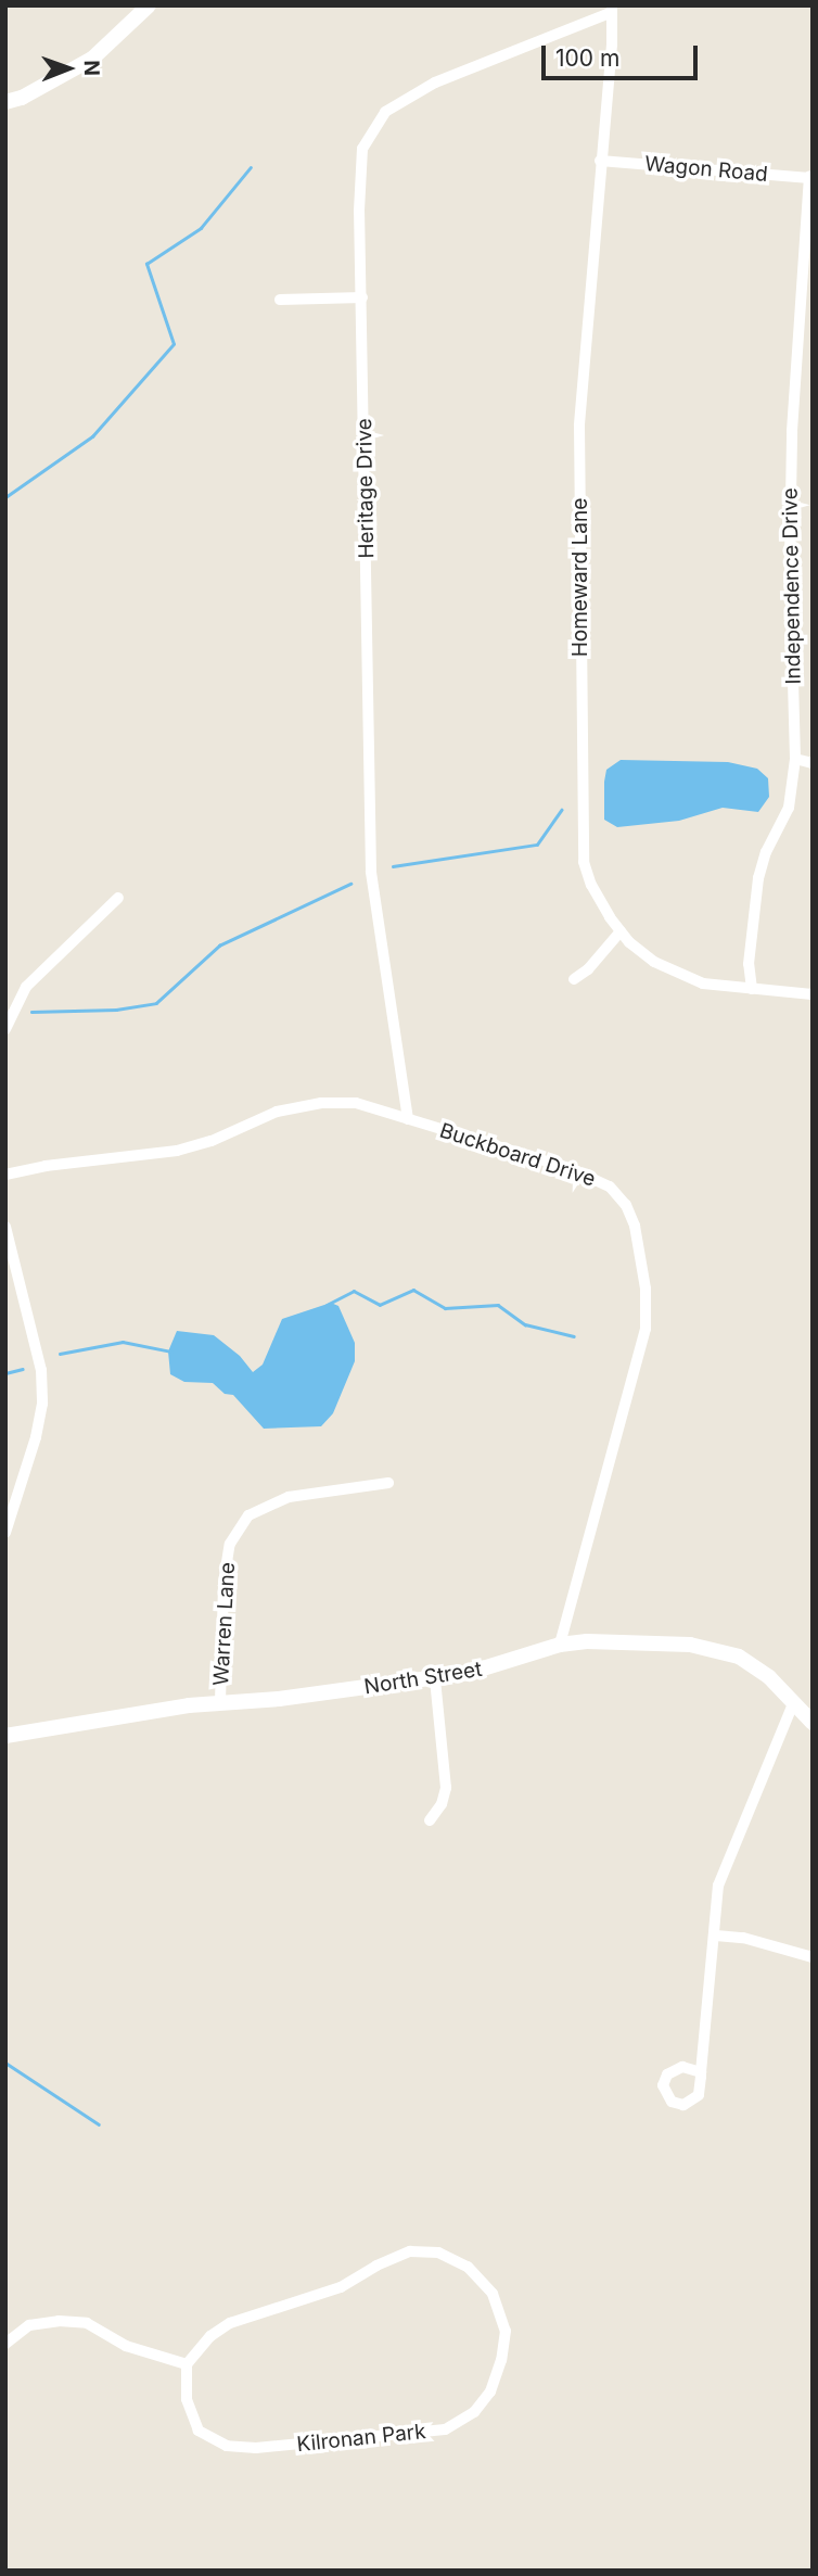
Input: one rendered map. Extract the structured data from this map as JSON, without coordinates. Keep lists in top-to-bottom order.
{
  "streets": {
    "street": [
      "Wagon Road",
      "Heritage Drive",
      "Homeward Lane",
      "Independence Drive",
      "Buckboard Drive",
      "Warren Lane",
      "North Street",
      "Kilronan Park"
    ]
  },
  "crossings": [
    ["Wagon Road", "Homeward Lane"],
    ["Wagon Road", "Independence Drive"],
    ["Heritage Drive", "Homeward Lane"],
    ["Heritage Drive", "Buckboard Drive"],
    ["Homeward Lane", "Independence Drive"],
    ["Buckboard Drive", "North Street"],
    ["Warren Lane", "North Street"]
  ],
  "scale_bar": "100 m",
  "north": "right"
}
